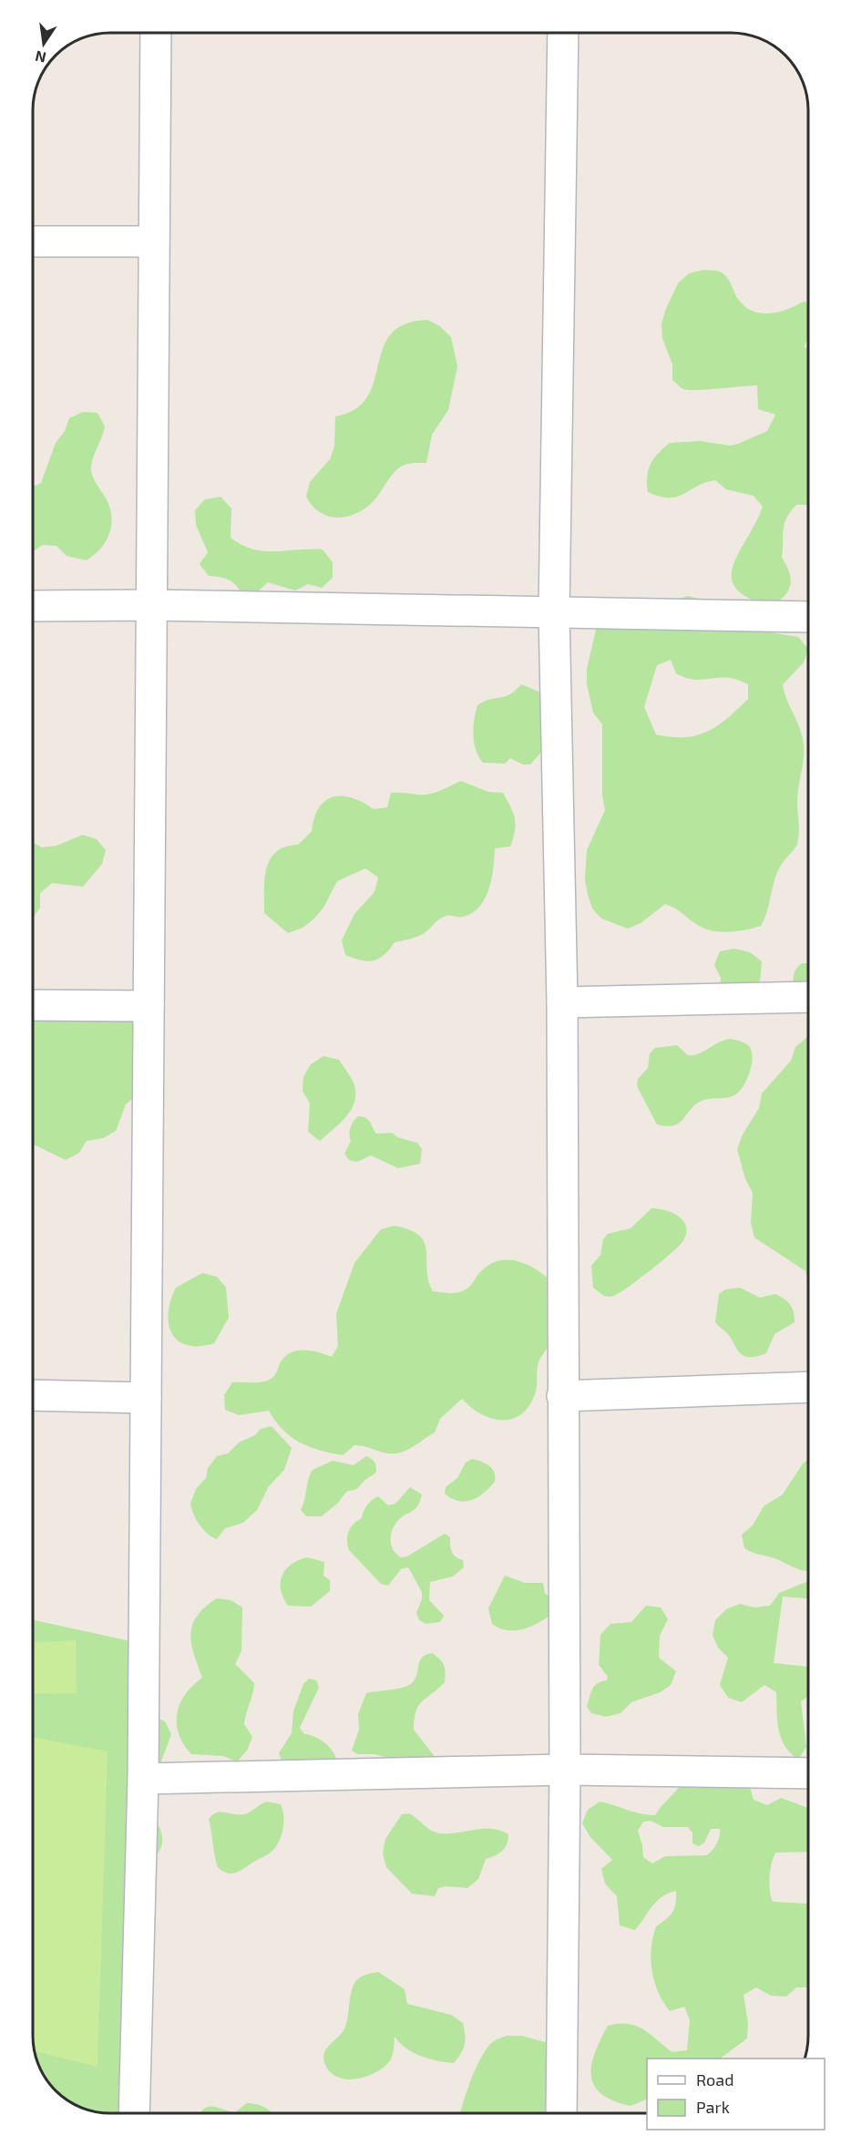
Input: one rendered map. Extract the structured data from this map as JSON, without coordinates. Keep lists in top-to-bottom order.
{
  "legend": ["Road", "Park"],
  "north": "bottom"
}
